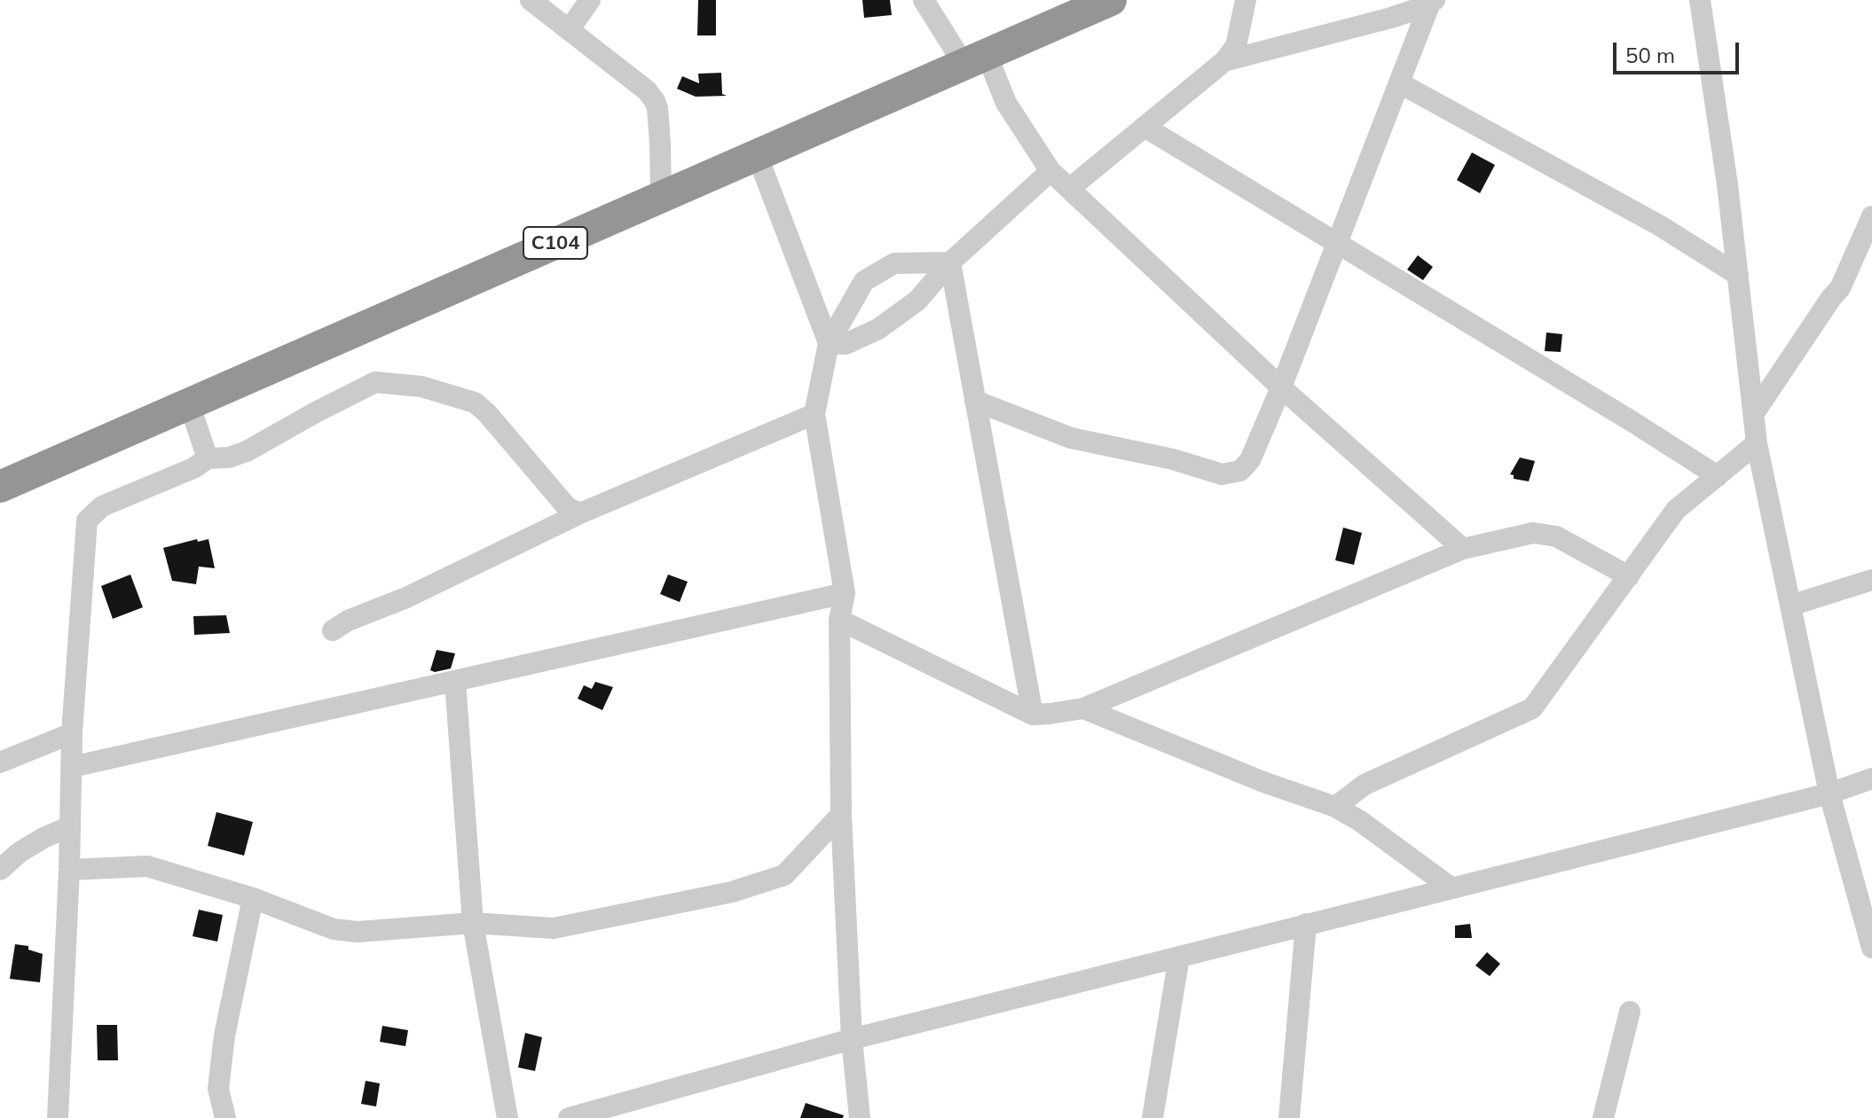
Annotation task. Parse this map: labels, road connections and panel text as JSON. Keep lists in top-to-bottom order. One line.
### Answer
{"streets":{"highway":["C104"]},"scale_bar":"50 m"}
